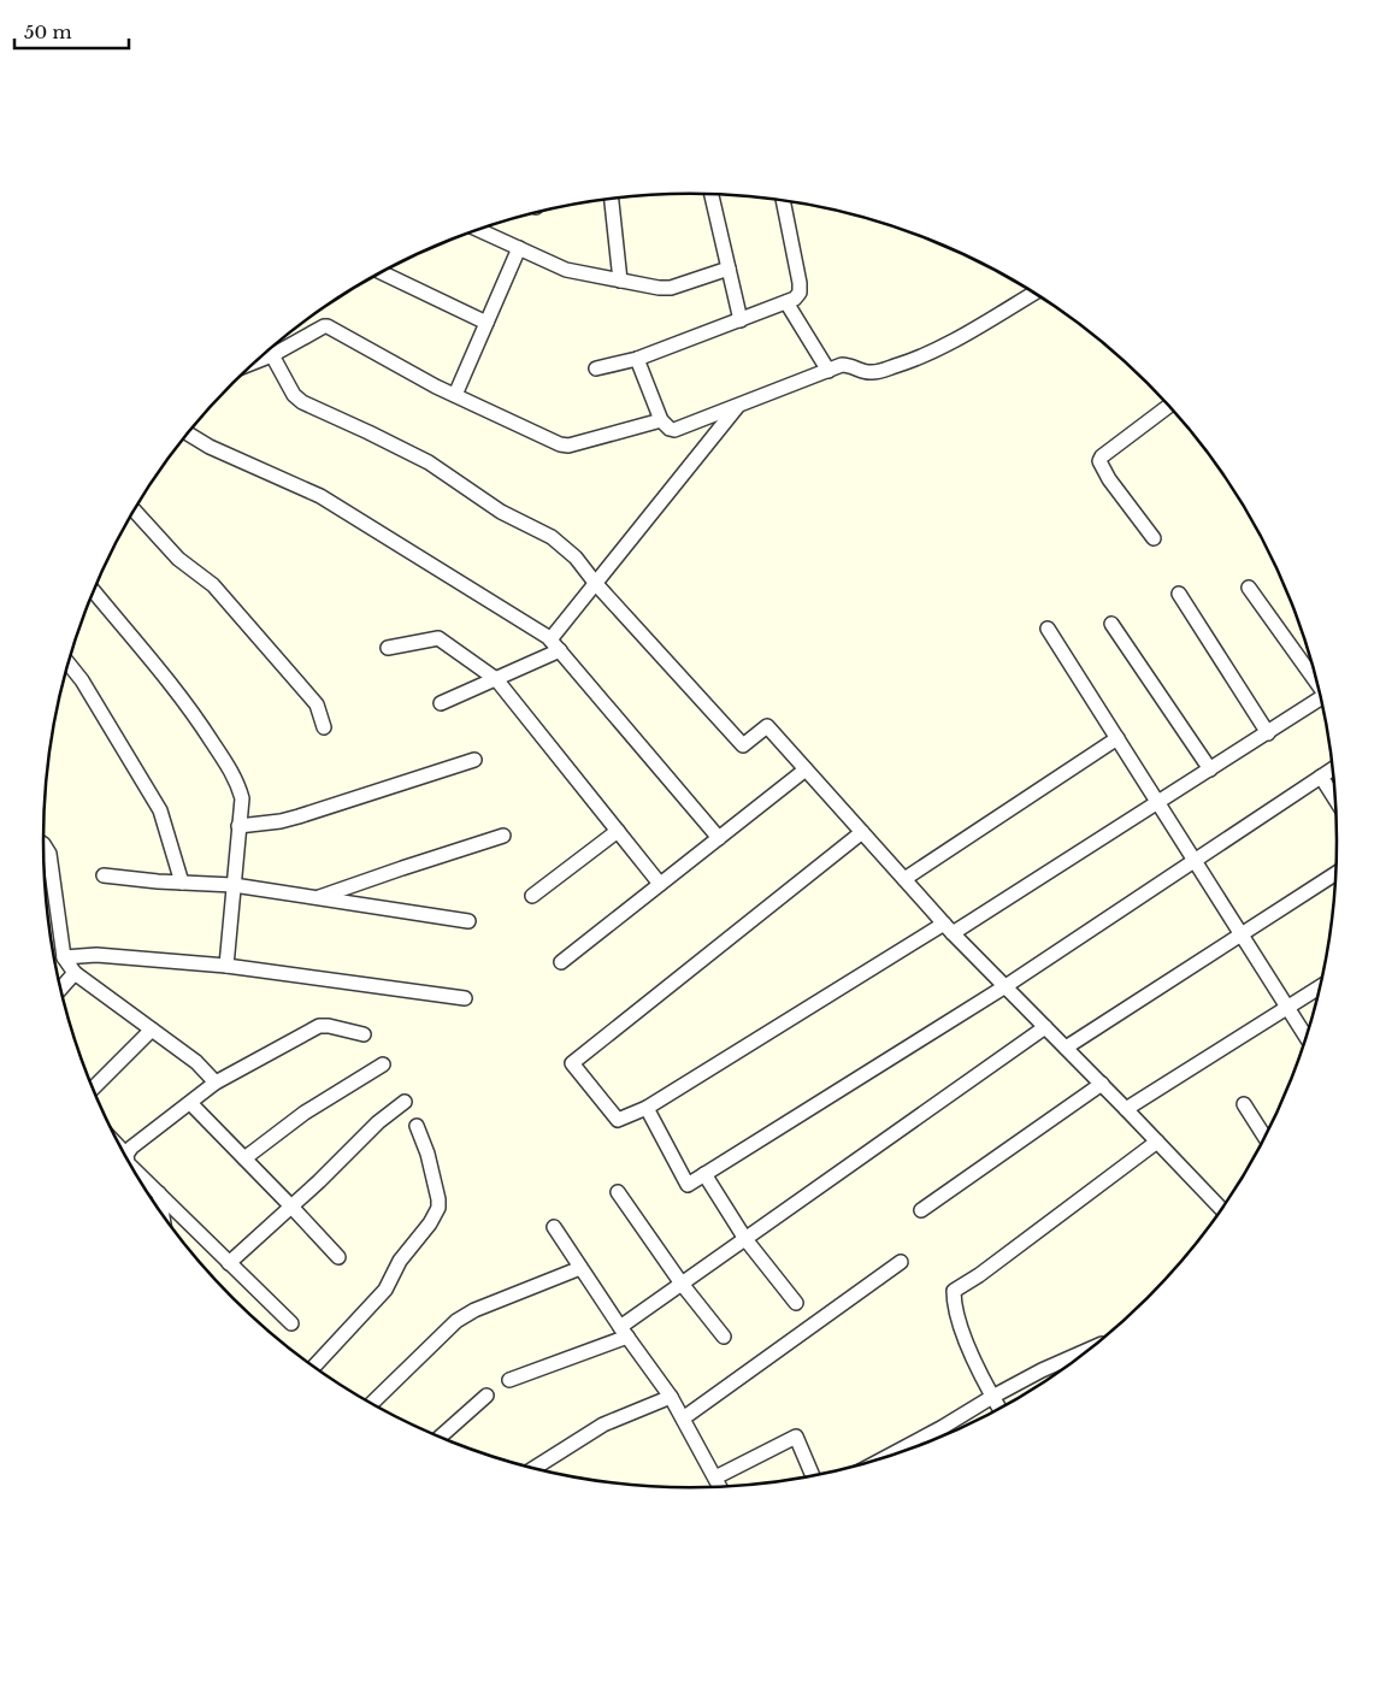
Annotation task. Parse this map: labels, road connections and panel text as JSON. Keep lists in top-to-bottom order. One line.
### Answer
{"scale_bar":"50 m"}
